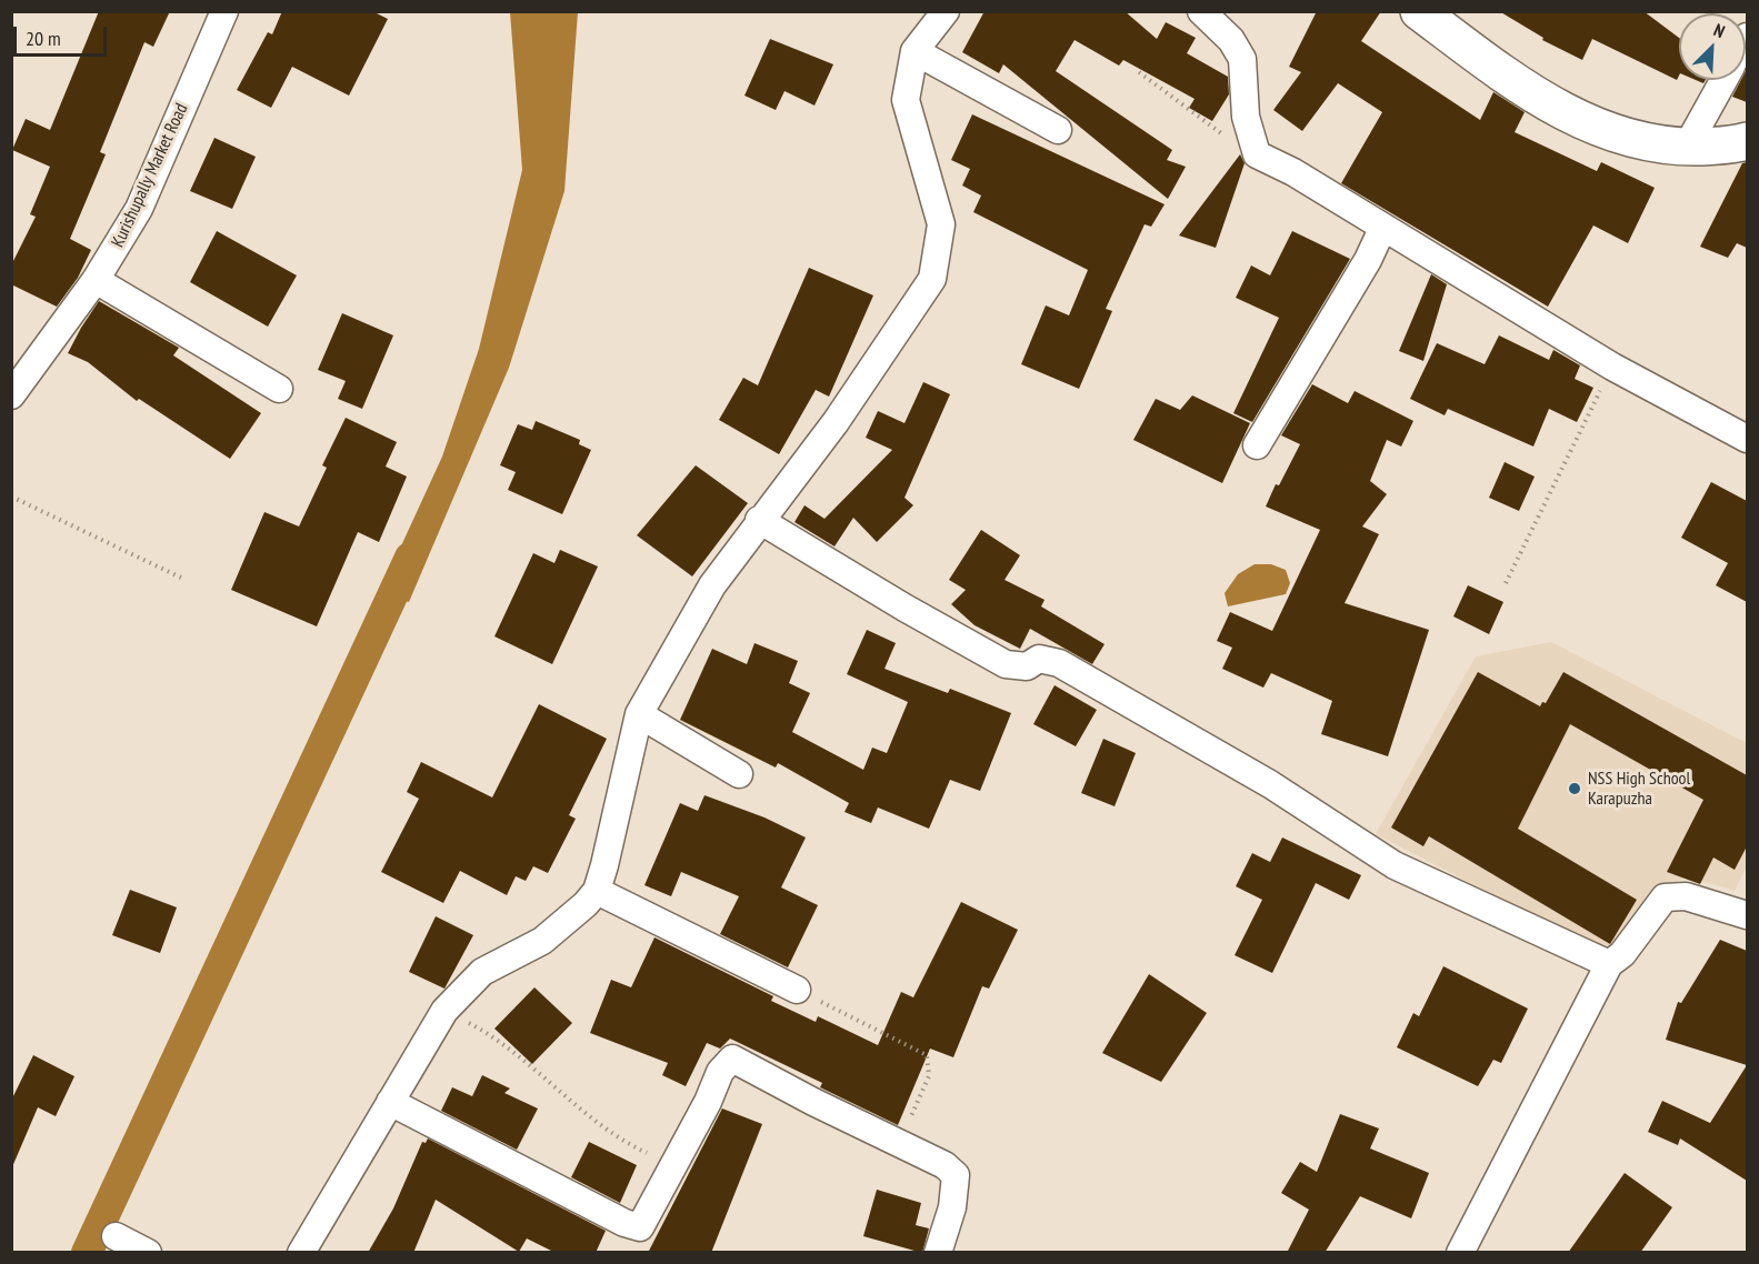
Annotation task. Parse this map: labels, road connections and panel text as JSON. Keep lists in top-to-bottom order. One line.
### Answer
{"streets":{"street":["Kurishupally Market Road"]},"places":["NSS High School Karapuzha"],"scale_bar":"20 m","north":"top right"}
